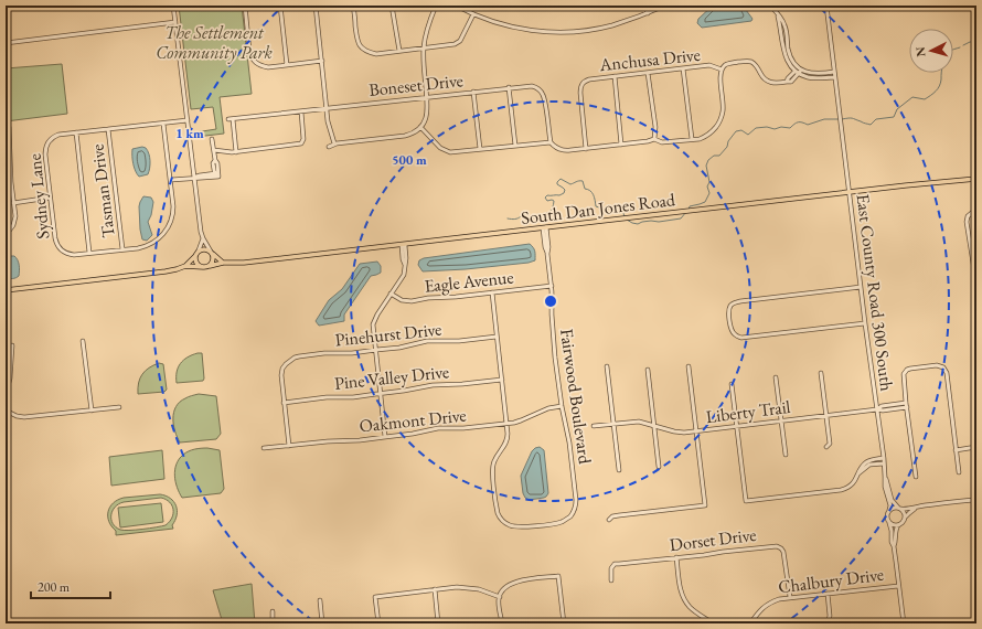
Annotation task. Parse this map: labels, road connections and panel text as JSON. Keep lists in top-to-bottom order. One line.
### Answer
{"streets":{"main road":["South Dan Jones Road"],"street":["Anchusa Drive","Boneset Drive","Tasman Drive","Sydney Lane","Eagle Avenue","East County Road 300 South","Pinehurst Drive","Pine Valley Drive","Fairwood Boulevard","Liberty Trail","Oakmont Drive","Dorset Drive","Chalbury Drive"]},"crossings":[["South Dan Jones Road","East County Road 300 South"],["South Dan Jones Road","Fairwood Boulevard"],["Eagle Avenue","Fairwood Boulevard"],["East County Road 300 South","Liberty Trail"],["Pinehurst Drive","Pine Valley Drive"],["Fairwood Boulevard","Oakmont Drive"],["Dorset Drive","Chalbury Drive"]],"parks":["The Settlement Community Park"],"scale_bar":"200 m","north":"left","rings":["1 km","500 m"]}
